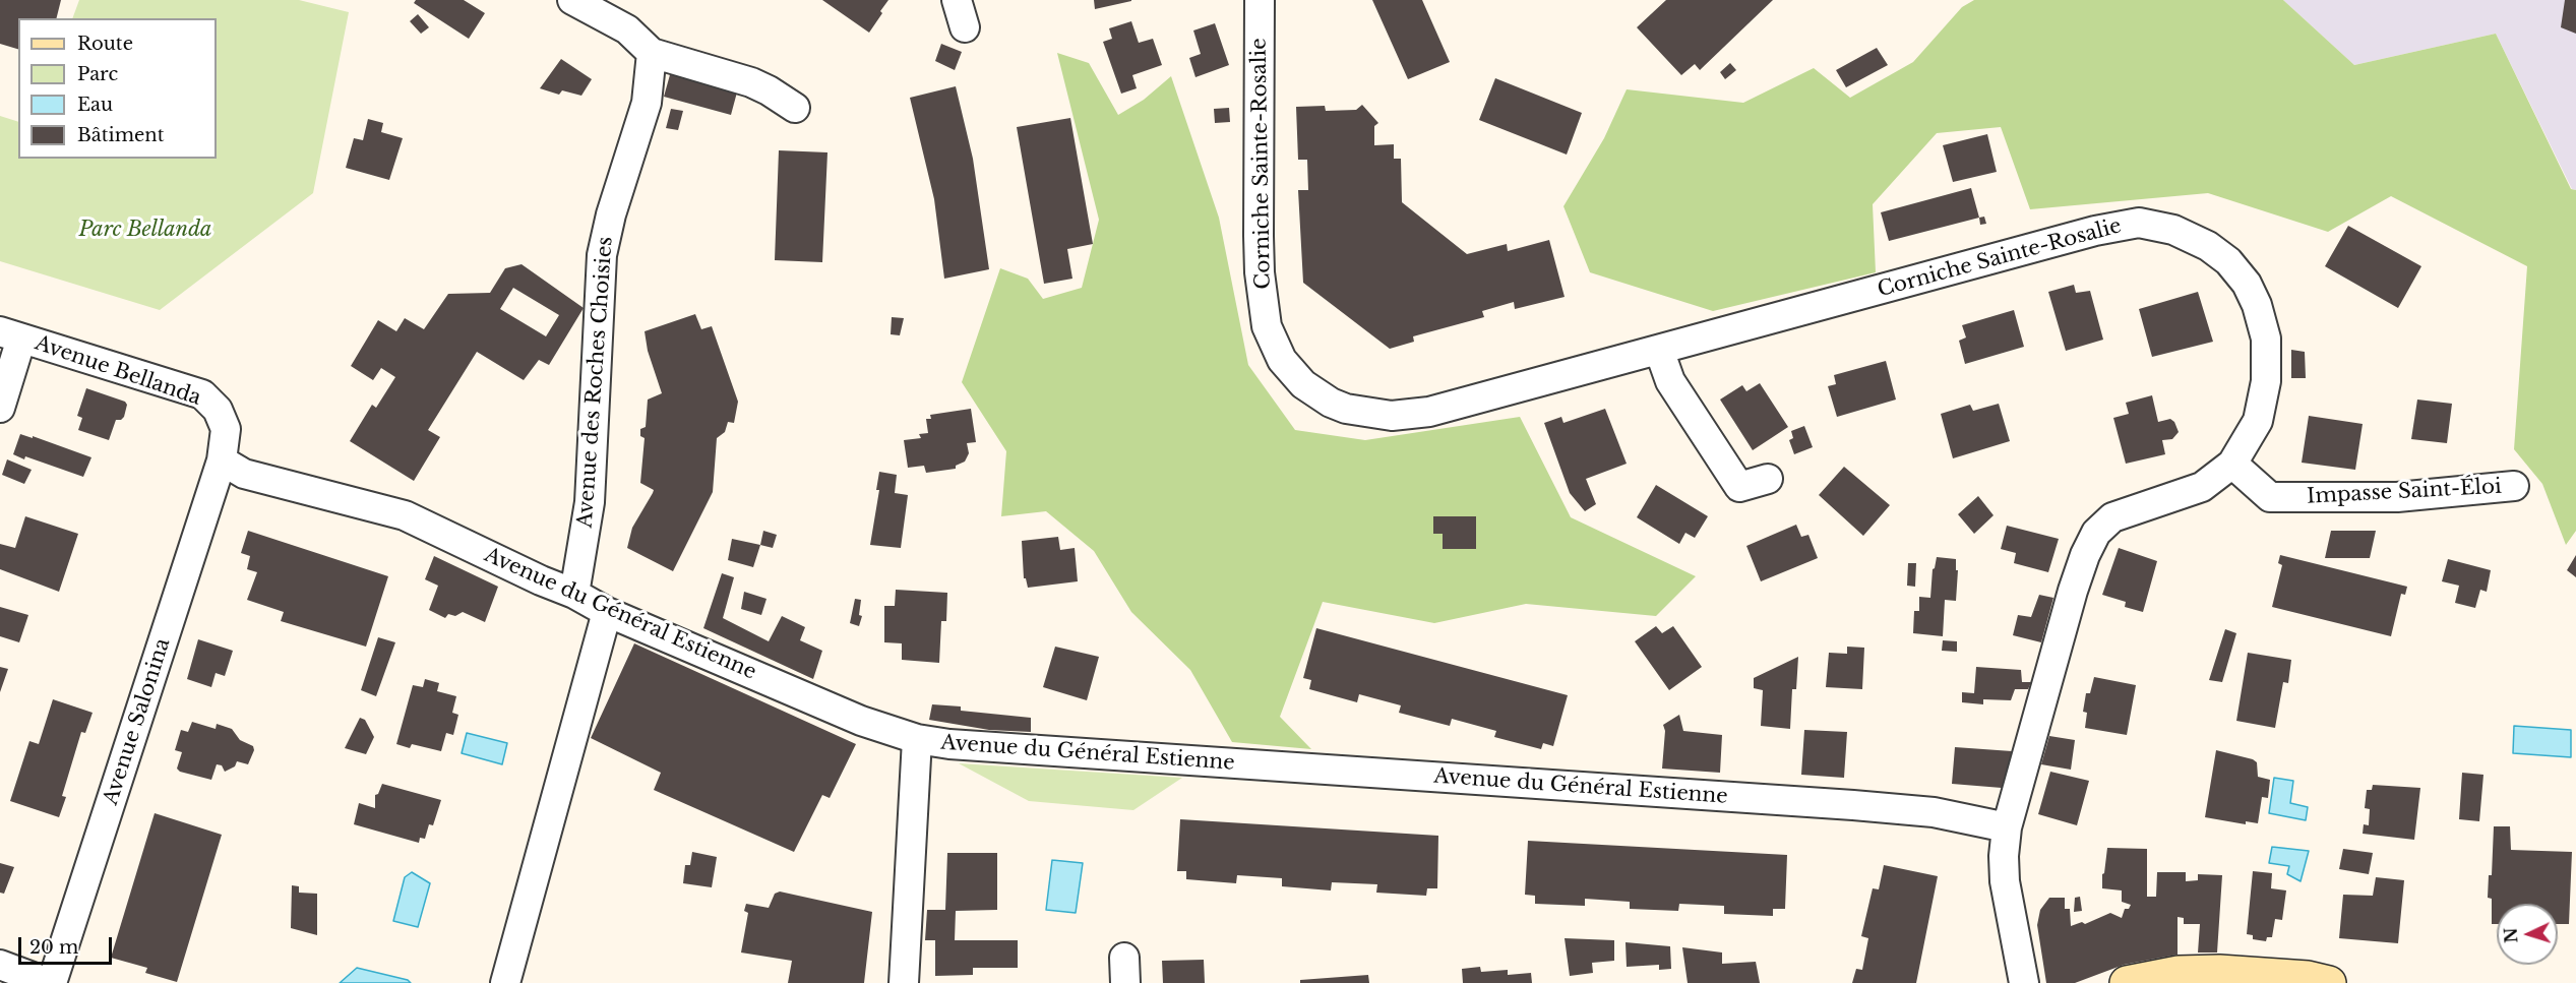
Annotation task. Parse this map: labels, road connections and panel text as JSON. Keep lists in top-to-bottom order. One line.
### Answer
{"streets":{"street":["Corniche Sainte-Rosalie","Avenue Bellanda","Avenue des Roches Choisies","Impasse Saint-Éloi","Avenue du Général Estienne","Avenue Salonina"]},"crossings":[["Corniche Sainte-Rosalie","Impasse Saint-Éloi"],["Corniche Sainte-Rosalie","Avenue du Général Estienne"],["Avenue Bellanda","Avenue du Général Estienne"],["Avenue Bellanda","Avenue Salonina"],["Avenue des Roches Choisies","Avenue du Général Estienne"],["Avenue du Général Estienne","Avenue Salonina"]],"parks":["Parc Bellanda"],"legend":["Route","Parc","Eau","Bâtiment"],"scale_bar":"20 m","north":"left"}
